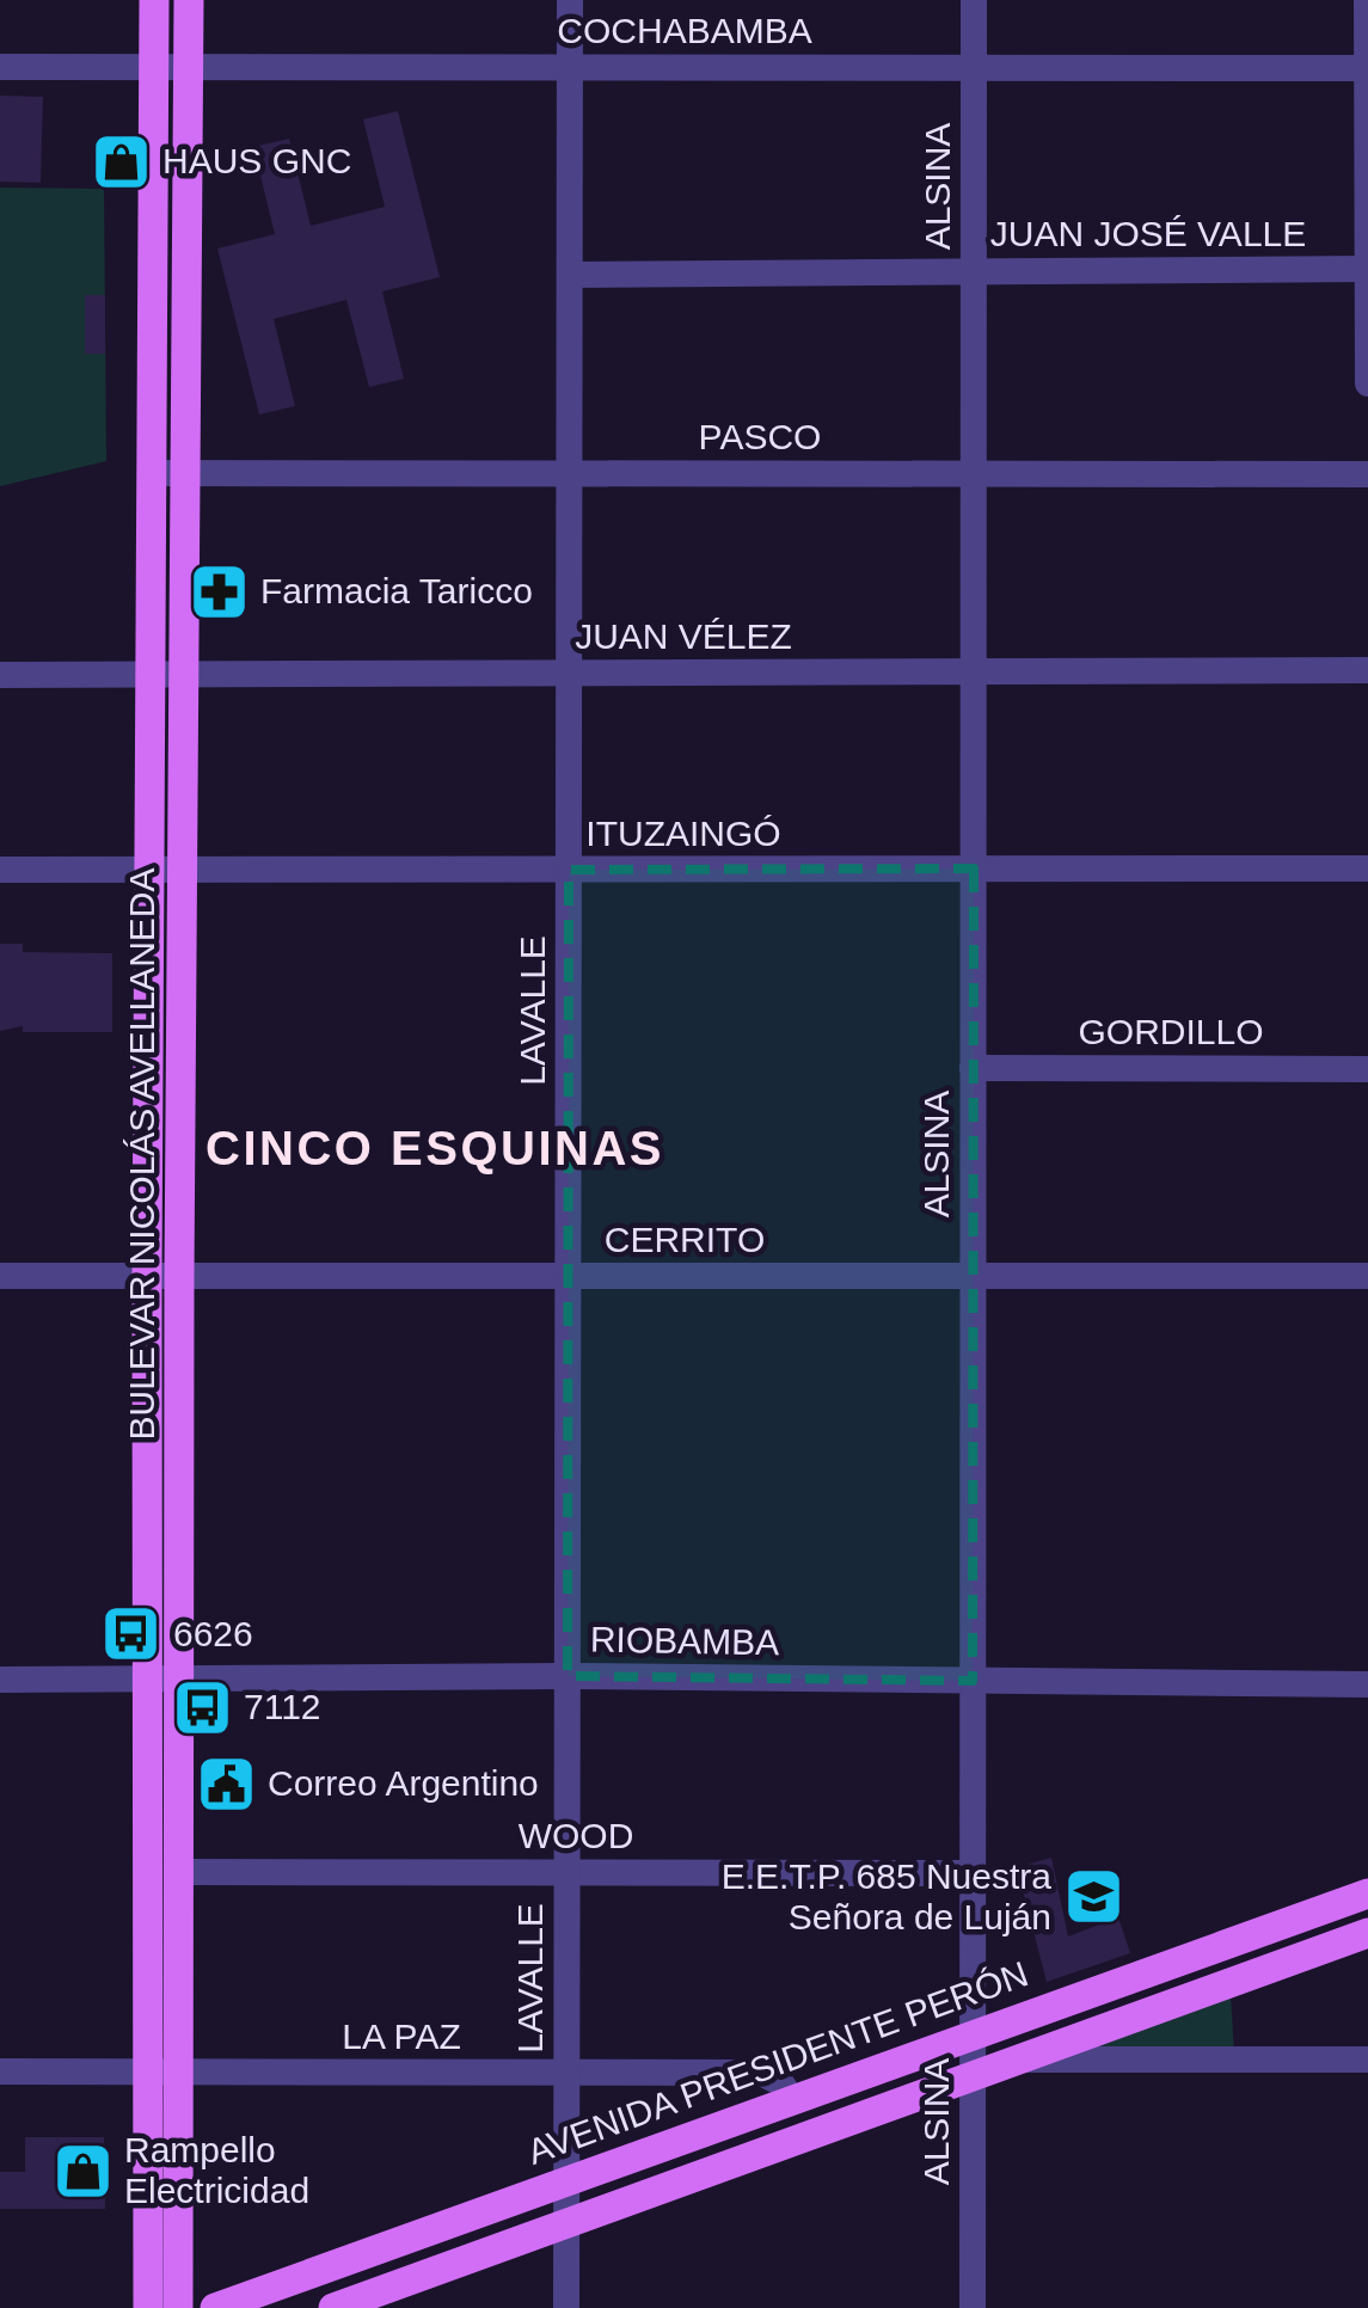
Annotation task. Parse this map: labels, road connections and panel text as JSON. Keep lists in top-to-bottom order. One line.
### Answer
{"streets":{"main road":["BULEVAR NICOLÁS AVELLANEDA","AVENIDA PRESIDENTE PERÓN"],"street":["COCHABAMBA","ALSINA","JUAN JOSÉ VALLE","PASCO","JUAN VÉLEZ","ITUZAINGÓ","LAVALLE","GORDILLO","CERRITO","RIOBAMBA","WOOD","LA PAZ"]},"crossings":[["COCHABAMBA","ALSINA"],["COCHABAMBA","LAVALLE"],["COCHABAMBA","BULEVAR NICOLÁS AVELLANEDA"],["ALSINA","JUAN JOSÉ VALLE"],["ALSINA","PASCO"],["ALSINA","JUAN VÉLEZ"],["ALSINA","ITUZAINGÓ"],["ALSINA","GORDILLO"],["ALSINA","CERRITO"],["ALSINA","RIOBAMBA"],["ALSINA","WOOD"],["ALSINA","AVENIDA PRESIDENTE PERÓN"],["JUAN JOSÉ VALLE","LAVALLE"],["PASCO","LAVALLE"],["PASCO","BULEVAR NICOLÁS AVELLANEDA"],["JUAN VÉLEZ","LAVALLE"],["JUAN VÉLEZ","BULEVAR NICOLÁS AVELLANEDA"],["ITUZAINGÓ","LAVALLE"],["ITUZAINGÓ","BULEVAR NICOLÁS AVELLANEDA"],["LAVALLE","CERRITO"],["LAVALLE","RIOBAMBA"],["LAVALLE","WOOD"],["LAVALLE","LA PAZ"],["LAVALLE","AVENIDA PRESIDENTE PERÓN"],["BULEVAR NICOLÁS AVELLANEDA","CERRITO"],["BULEVAR NICOLÁS AVELLANEDA","RIOBAMBA"],["BULEVAR NICOLÁS AVELLANEDA","WOOD"],["BULEVAR NICOLÁS AVELLANEDA","LA PAZ"],["LA PAZ","AVENIDA PRESIDENTE PERÓN"]],"districts":["CINCO ESQUINAS"],"places":{"shop":["HAUS GNC","Rampello Electricidad"],"pharmacy":["Farmacia Taricco"],"bus stop":["6626","7112"],"public building":["Correo Argentino"],"school or university":["E.E.T.P. 685 Nuestra Señora de Luján"]}}
